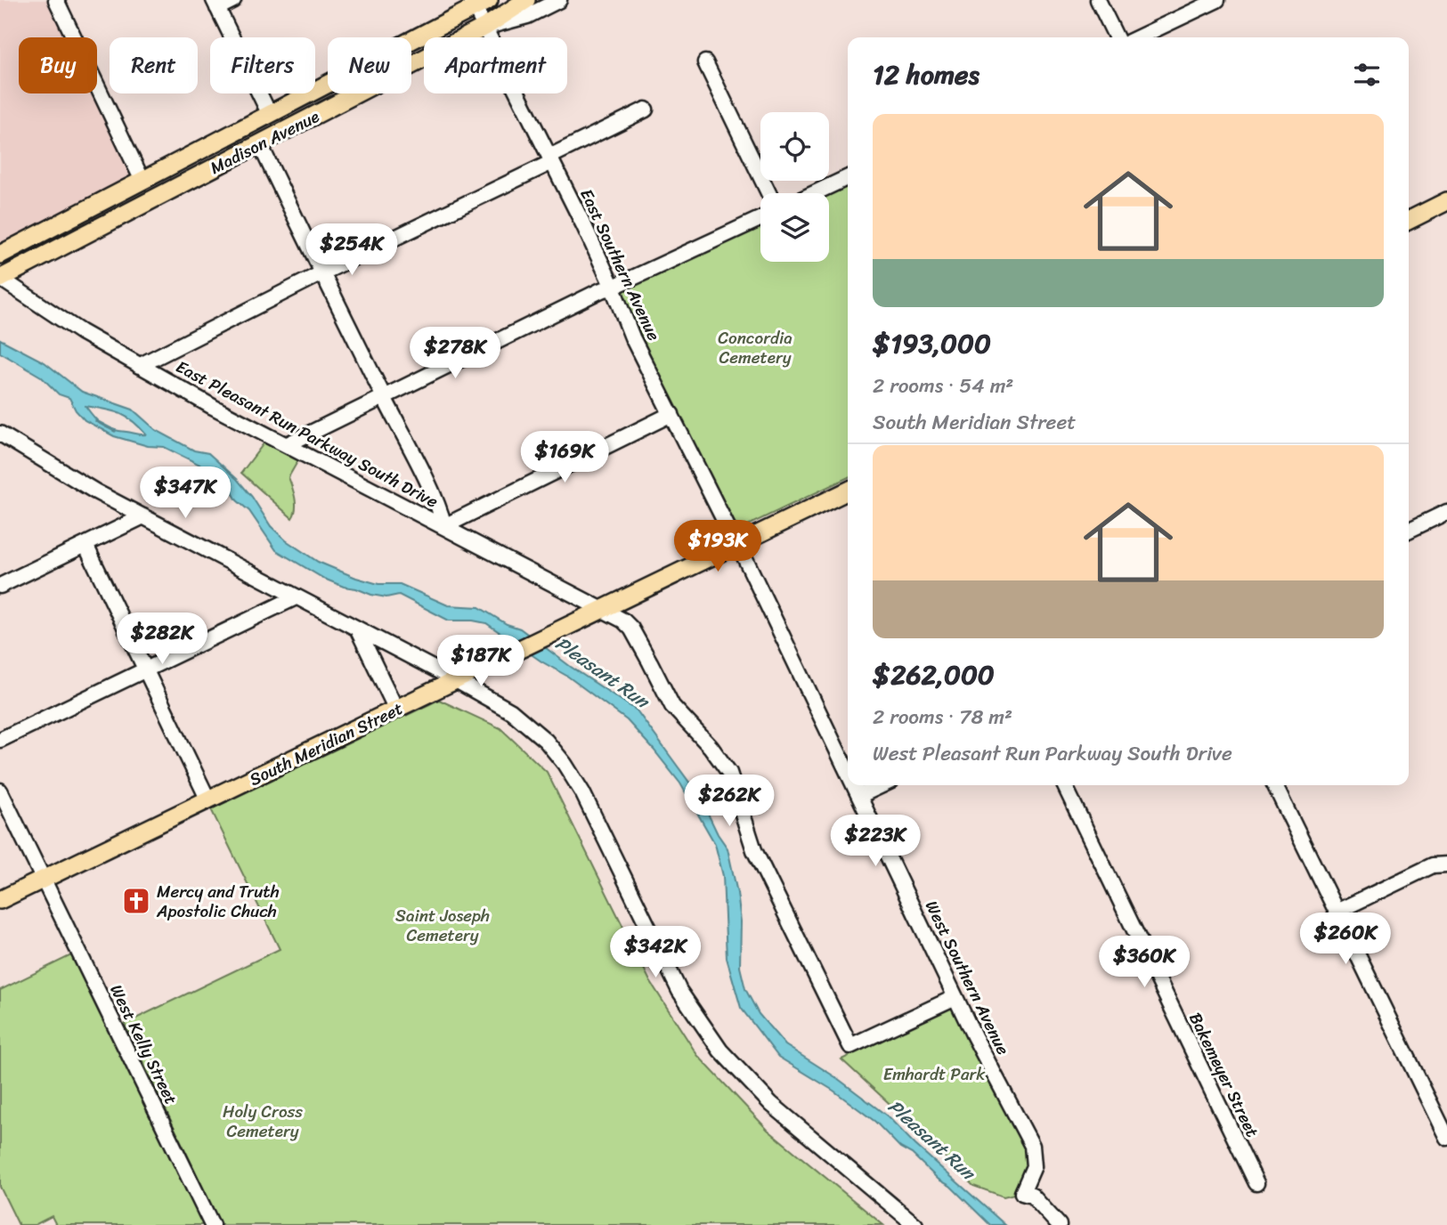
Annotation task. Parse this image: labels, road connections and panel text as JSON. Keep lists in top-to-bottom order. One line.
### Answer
{"streets":{"main road":["Madison Avenue","South Meridian Street"],"street":["East Southern Avenue","East Pleasant Run Parkway South Drive","West Southern Avenue","West Kelly Street","Bakemeyer Street"]},"crossings":[["Madison Avenue","East Southern Avenue"],["Madison Avenue","East Pleasant Run Parkway South Drive"],["East Southern Avenue","South Meridian Street"],["East Southern Avenue","West Southern Avenue"],["East Pleasant Run Parkway South Drive","South Meridian Street"],["East Pleasant Run Parkway South Drive","West Southern Avenue"],["South Meridian Street","West Southern Avenue"],["South Meridian Street","West Kelly Street"]],"water":["Pleasant Run"],"parks":["Concordia Cemetery","Saint Joseph Cemetery","Emhardt Park","Holy Cross Cemetery"],"places":{"church":["Mercy and Truth Apostolic Chuch"]},"page":{"chip":["Buy","Rent","Filters","New","Apartment"],"heading":"12 homes","list":[{"name":"$193,000","note":"2 rooms · 54 m² · South Meridian Street"},{"name":"$262,000","note":"2 rooms · 78 m² · West Pleasant Run Parkway South Drive"}],"price":["$254K","$278K","$169K","$347K","$193K","$282K","$187K","$262K","$223K","$260K","$342K","$360K"]}}
